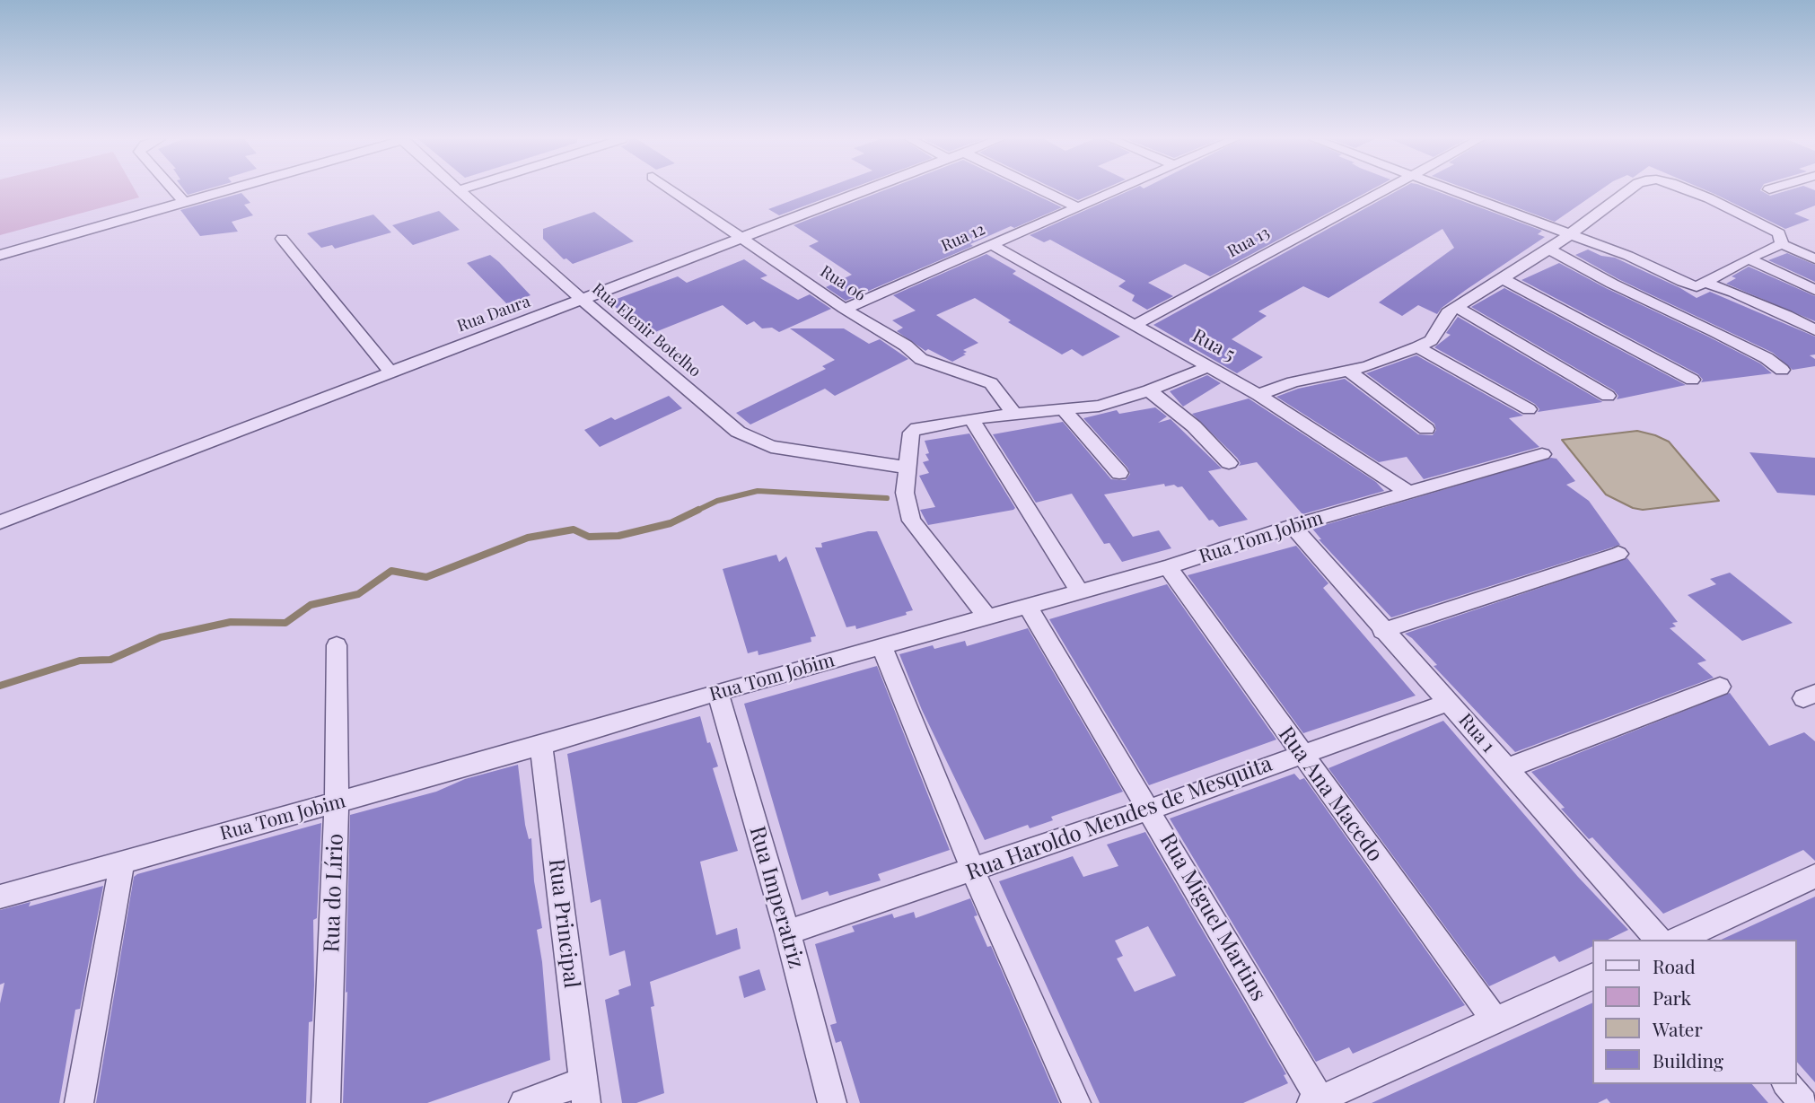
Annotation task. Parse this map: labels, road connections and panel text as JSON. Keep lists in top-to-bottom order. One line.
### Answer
{"streets":{"street":["Rua 12","Rua 13","Rua 06","Rua Daura","Rua Elenir Botelho","Rua 5","Rua Tom Jobim","Rua 1","Rua Ana Macedo","Rua Haroldo Mendes de Mesquita","Rua do Lírio","Rua Imperatriz","Rua Miguel Martins","Rua Principal"]},"crossings":[["Rua 12","Rua 06"],["Rua 12","Rua 5"],["Rua 13","Rua 5"],["Rua 06","Rua Daura"],["Rua Daura","Rua Elenir Botelho"],["Rua 5","Rua Tom Jobim"],["Rua Tom Jobim","Rua 1"],["Rua Tom Jobim","Rua Ana Macedo"],["Rua Tom Jobim","Rua do Lírio"],["Rua Tom Jobim","Rua Imperatriz"],["Rua Tom Jobim","Rua Miguel Martins"],["Rua Tom Jobim","Rua Principal"],["Rua 1","Rua Haroldo Mendes de Mesquita"],["Rua Ana Macedo","Rua Haroldo Mendes de Mesquita"],["Rua Haroldo Mendes de Mesquita","Rua Imperatriz"],["Rua Haroldo Mendes de Mesquita","Rua Miguel Martins"]],"legend":["Road","Park","Water","Building"]}
